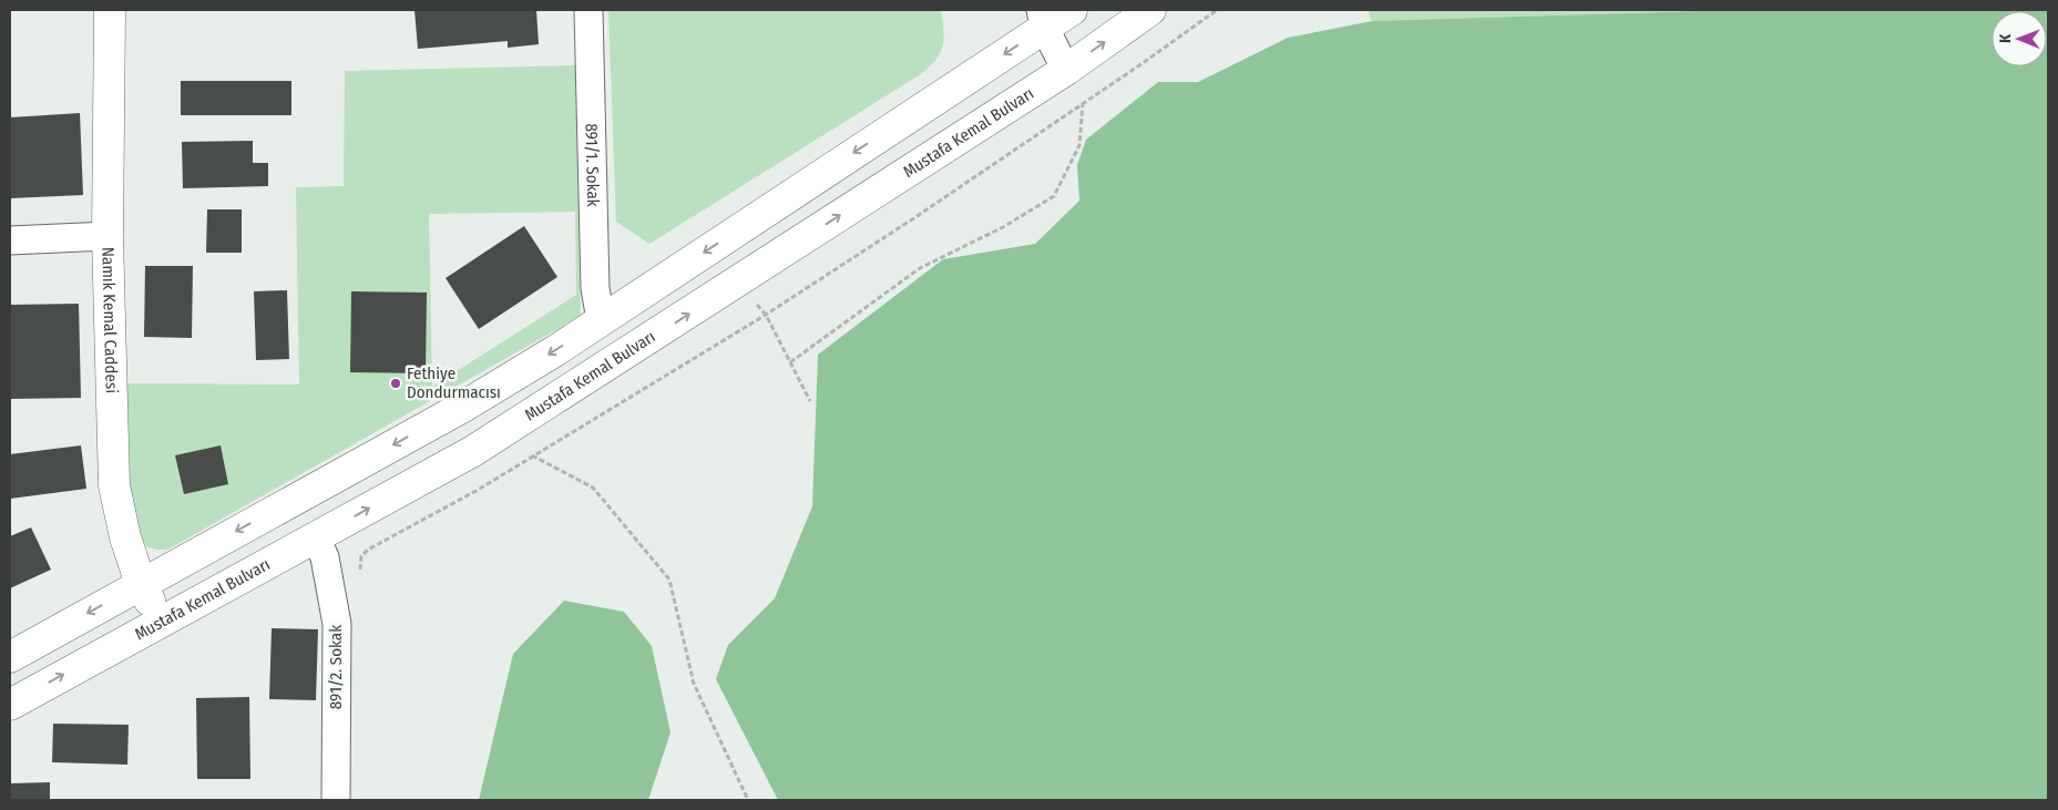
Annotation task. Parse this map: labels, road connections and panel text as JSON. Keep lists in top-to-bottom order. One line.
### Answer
{"streets":{"main road":["Mustafa Kemal Bulvarı","Namık Kemal Caddesi"],"street":["891/1. Sokak","891/2. Sokak"]},"crossings":[["Mustafa Kemal Bulvarı","Namık Kemal Caddesi"],["Mustafa Kemal Bulvarı","891/2. Sokak"]],"places":["Fethiye Dondurmacısı"],"north":"left"}
